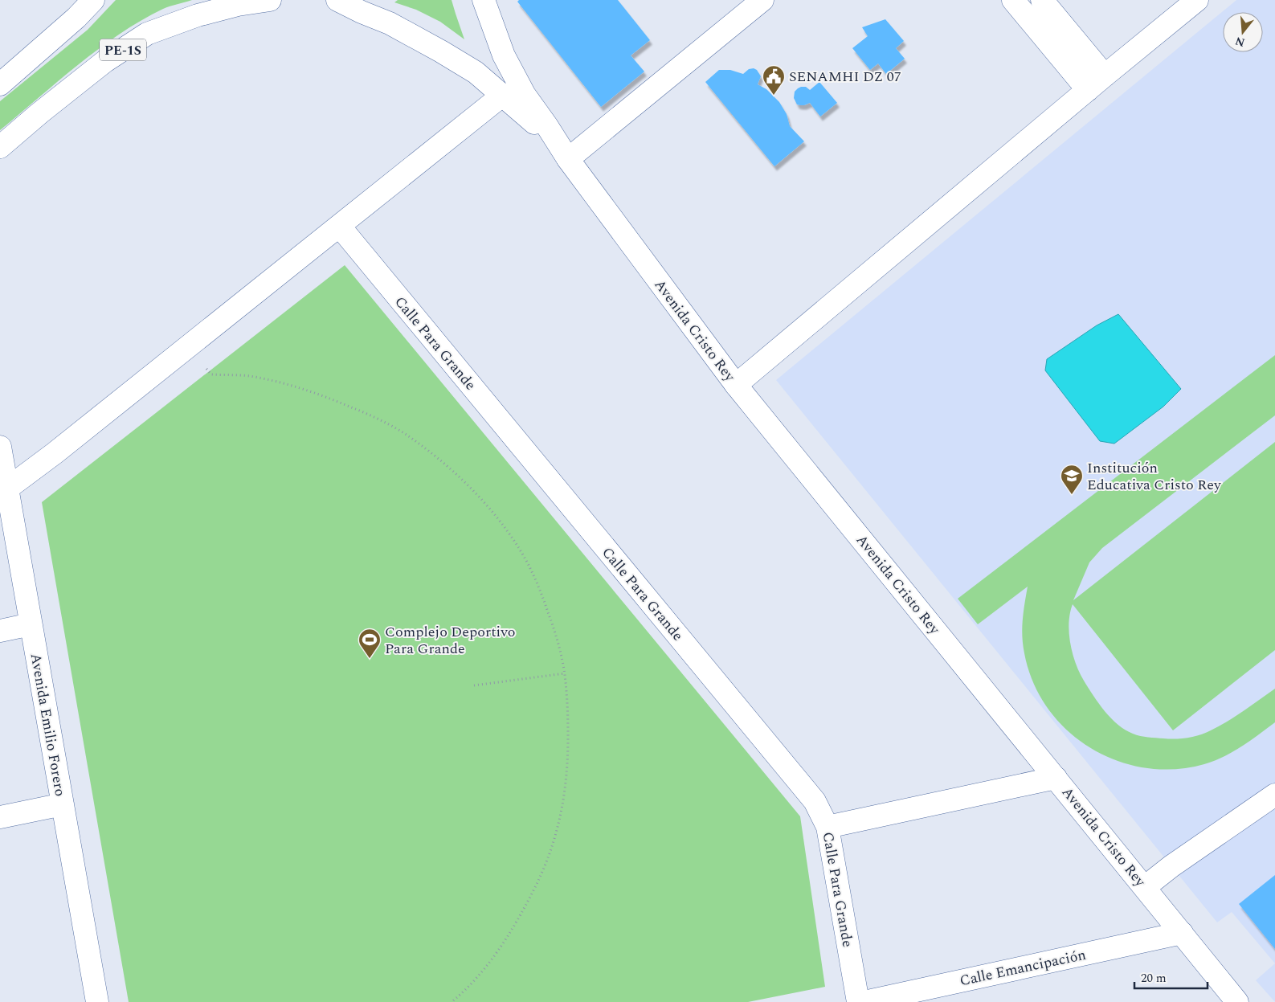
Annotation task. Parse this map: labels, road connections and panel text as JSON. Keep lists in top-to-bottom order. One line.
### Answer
{"streets":{"main road":["PE-1S","Avenida Cristo Rey","Calle Para Grande","Avenida Emilio Forero","Calle Emancipación"]},"crossings":[["Avenida Cristo Rey","Calle Emancipación"]],"places":{"public building":["SENAMHI DZ 07"],"school or university":["Institución Educativa Cristo Rey"],"sports":["Complejo Deportivo Para Grande"]},"scale_bar":"20 m","north":"bottom"}
